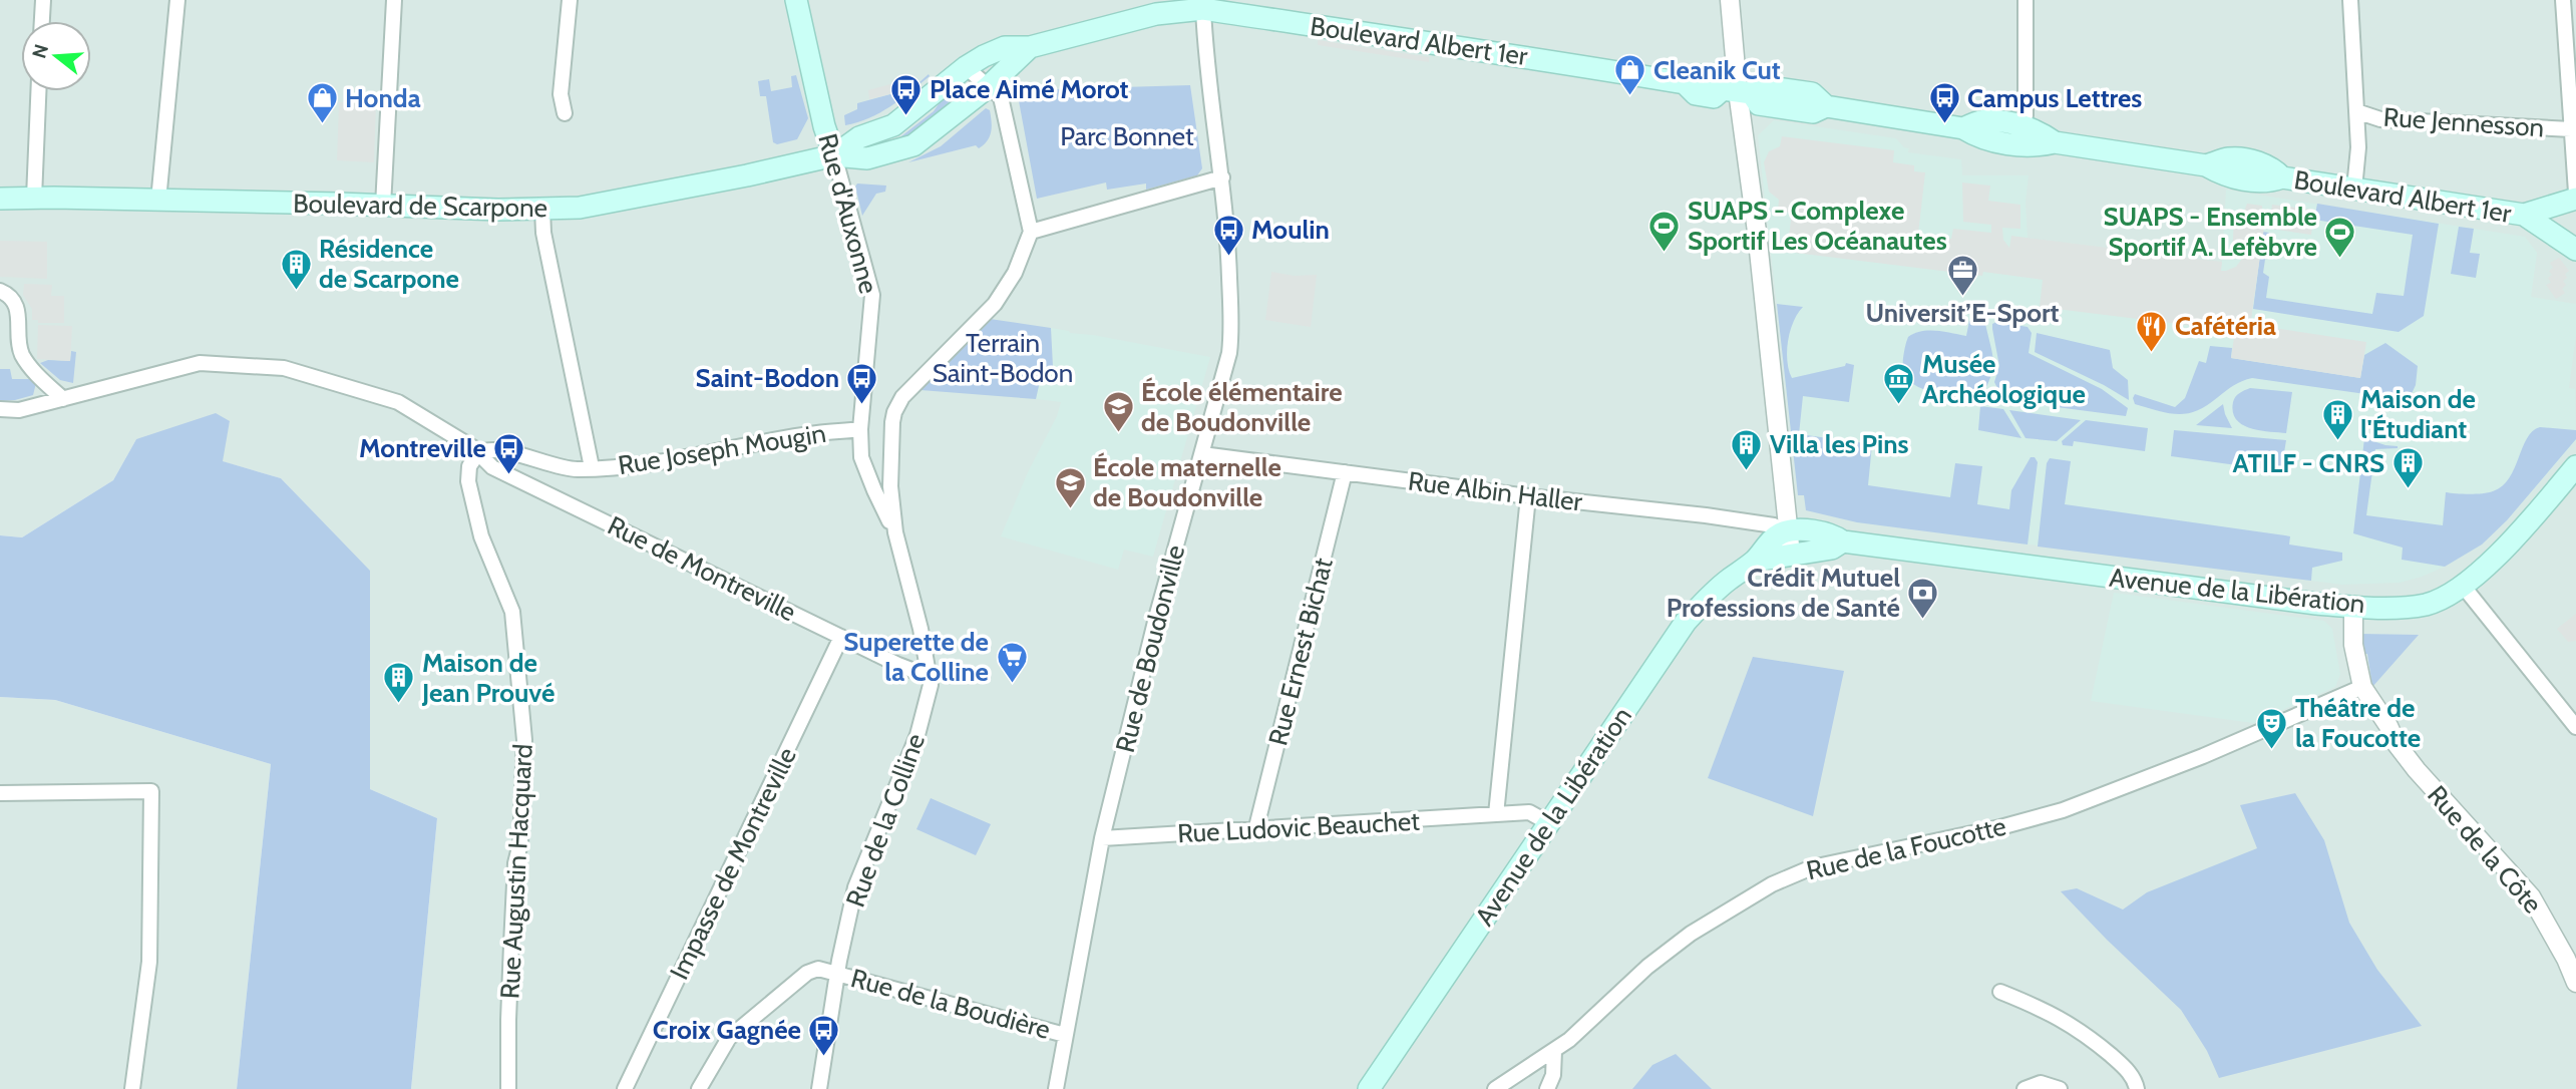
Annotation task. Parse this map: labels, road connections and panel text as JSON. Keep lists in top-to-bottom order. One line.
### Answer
{"streets":{"main road":["Boulevard Albert 1er","Boulevard de Scarpone","Rue d'Auxonne","Avenue de la Libération"],"street":["Rue Jennesson","Rue Joseph Mougin","Rue Albin Haller","Rue de Montreville","Rue de Boudonville","Rue Ernest Bichat","Rue de la Colline","Rue Ludovic Beauchet","Rue de la Foucotte","Rue de la Côte","Impasse de Montreville","Rue Augustin Hacquard","Rue de la Boudière"]},"crossings":[["Boulevard Albert 1er","Rue de Boudonville"],["Boulevard de Scarpone","Rue d'Auxonne"],["Rue d'Auxonne","Rue Joseph Mougin"],["Rue d'Auxonne","Rue de la Colline"],["Rue Joseph Mougin","Rue de Montreville"],["Rue Joseph Mougin","Rue Augustin Hacquard"],["Rue Albin Haller","Avenue de la Libération"],["Rue Albin Haller","Rue de Boudonville"],["Rue Albin Haller","Rue Ernest Bichat"],["Rue de Montreville","Rue de la Colline"],["Rue de Montreville","Impasse de Montreville"],["Rue de Montreville","Rue Augustin Hacquard"],["Avenue de la Libération","Rue Ludovic Beauchet"],["Rue de Boudonville","Rue Ludovic Beauchet"],["Rue de Boudonville","Rue de la Boudière"],["Rue Ernest Bichat","Rue Ludovic Beauchet"],["Rue de la Colline","Rue de la Boudière"],["Rue de la Foucotte","Rue de la Côte"]],"parks":["Parc Bonnet","Terrain Saint-Bodon"],"places":{"shop":["Cleanik Cut","Honda"],"bus stop":["Place Aimé Morot","Campus Lettres","Moulin","Saint-Bodon","Montreville","Croix Gagnée"],"sports":["SUAPS - Complexe Sportif Les Océanautes","SUAPS - Ensemble Sportif A. Lefèbvre"],"building":["Résidence de Scarpone","Maison de l'Étudiant","Villa les Pins","ATILF - CNRS","Maison de Jean Prouvé"],"office":["Universit’E-Sport"],"restaurant":["Cafétéria"],"museum":["Musée Archéologique"],"school or university":["École élémentaire de Boudonville","École maternelle de Boudonville"],"bank":["Crédit Mutuel Professions de Santé"],"supermarket":["Superette de la Colline"],"theatre":["Théâtre de la Foucotte"]},"north":"left"}
